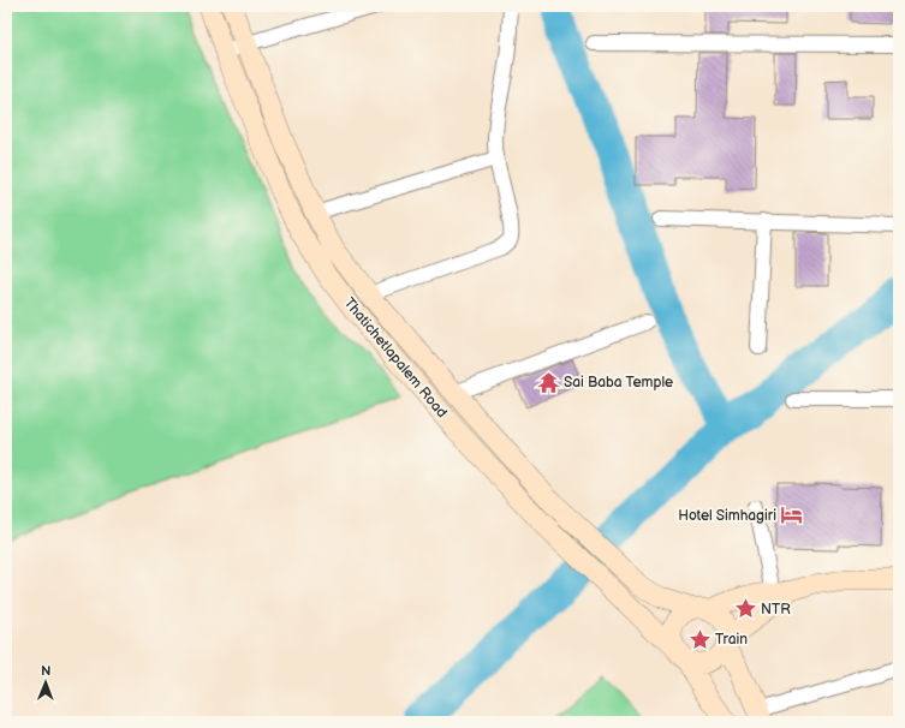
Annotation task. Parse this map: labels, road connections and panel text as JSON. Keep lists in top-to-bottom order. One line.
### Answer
{"streets":{"main road":["Thatichetlapalem Road"]},"places":{"temple":["Sai Baba Temple"],"hotel":["Hotel Simhagiri"],"place":["NTR","Train"]},"north":"top"}
